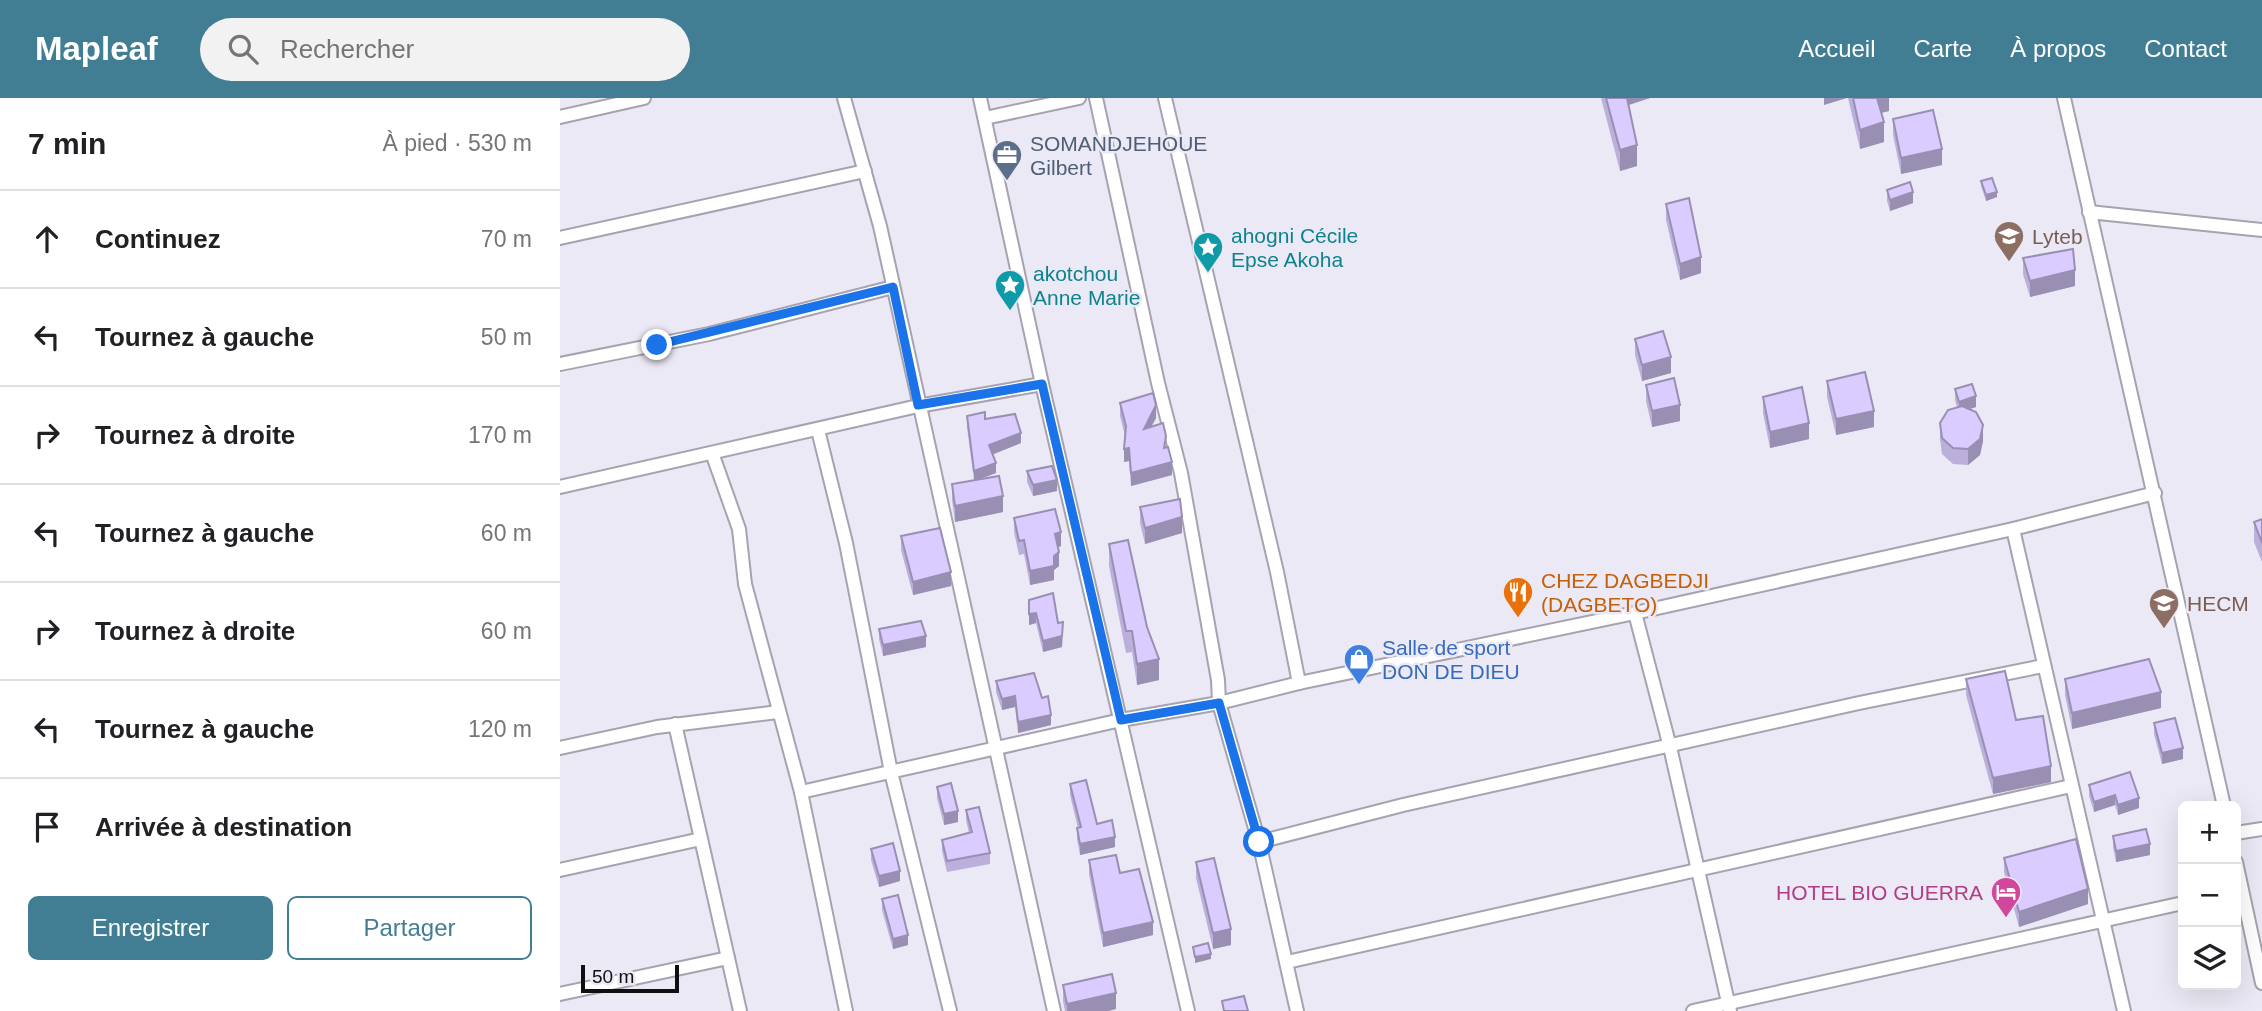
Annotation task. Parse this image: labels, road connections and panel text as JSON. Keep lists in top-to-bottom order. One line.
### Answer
{"places":{"office":["SOMANDJEHOUE Gilbert"],"school or university":["Lyteb","HECM"],"place":["ahogni Cécile Epse Akoha","akotchou Anne Marie"],"restaurant":["CHEZ DAGBEDJI (DAGBETO)"],"shop":["Salle de sport DON DE DIEU"],"hotel":["HOTEL BIO GUERRA"]},"scale_bar":"50 m","page":{"header":"Mapleaf","search":"Rechercher","nav":["Accueil","Carte","À propos","Contact"],"heading":["7 min","À pied · 530 m"],"list":[["Continuez","70 m"],["Tournez à gauche","50 m"],["Tournez à droite","170 m"],["Tournez à gauche","60 m"],["Tournez à droite","60 m"],["Tournez à gauche","120 m"],"Arrivée à destination"],"map_buttons":["+","−"],"buttons":["Enregistrer","Partager"],"scale":"50 m"}}
